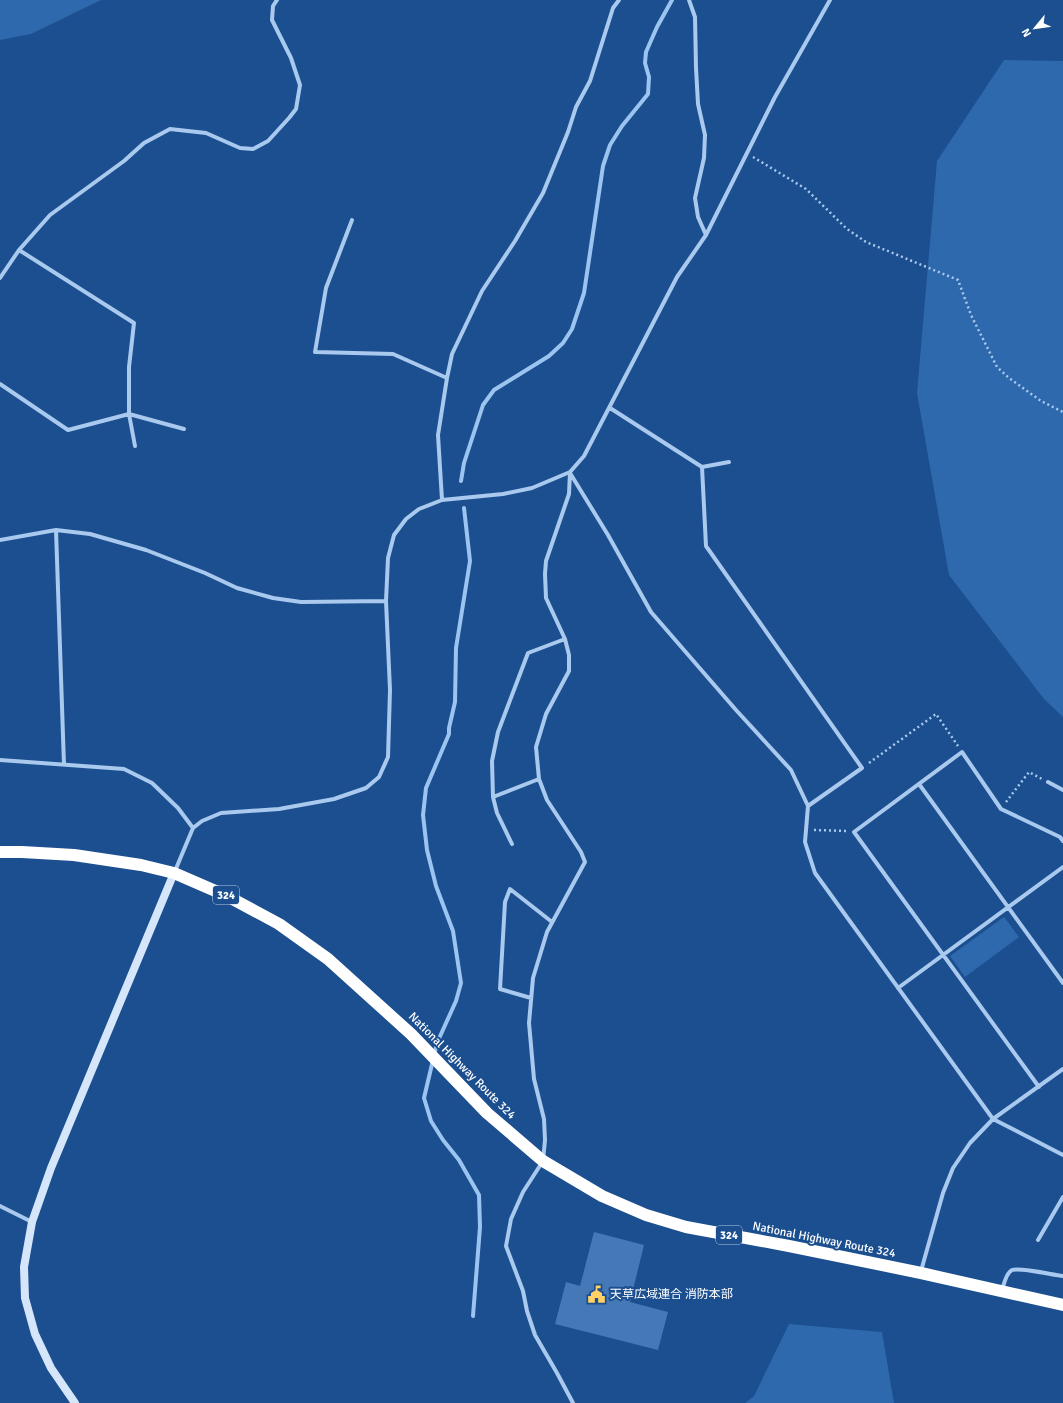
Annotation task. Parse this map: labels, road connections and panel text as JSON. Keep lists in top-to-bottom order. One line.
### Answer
{"streets":{"highway":["324","National Highway Route 324"]},"places":{"public building":["天草広域連合 消防本部"]},"north":"bottom left"}
